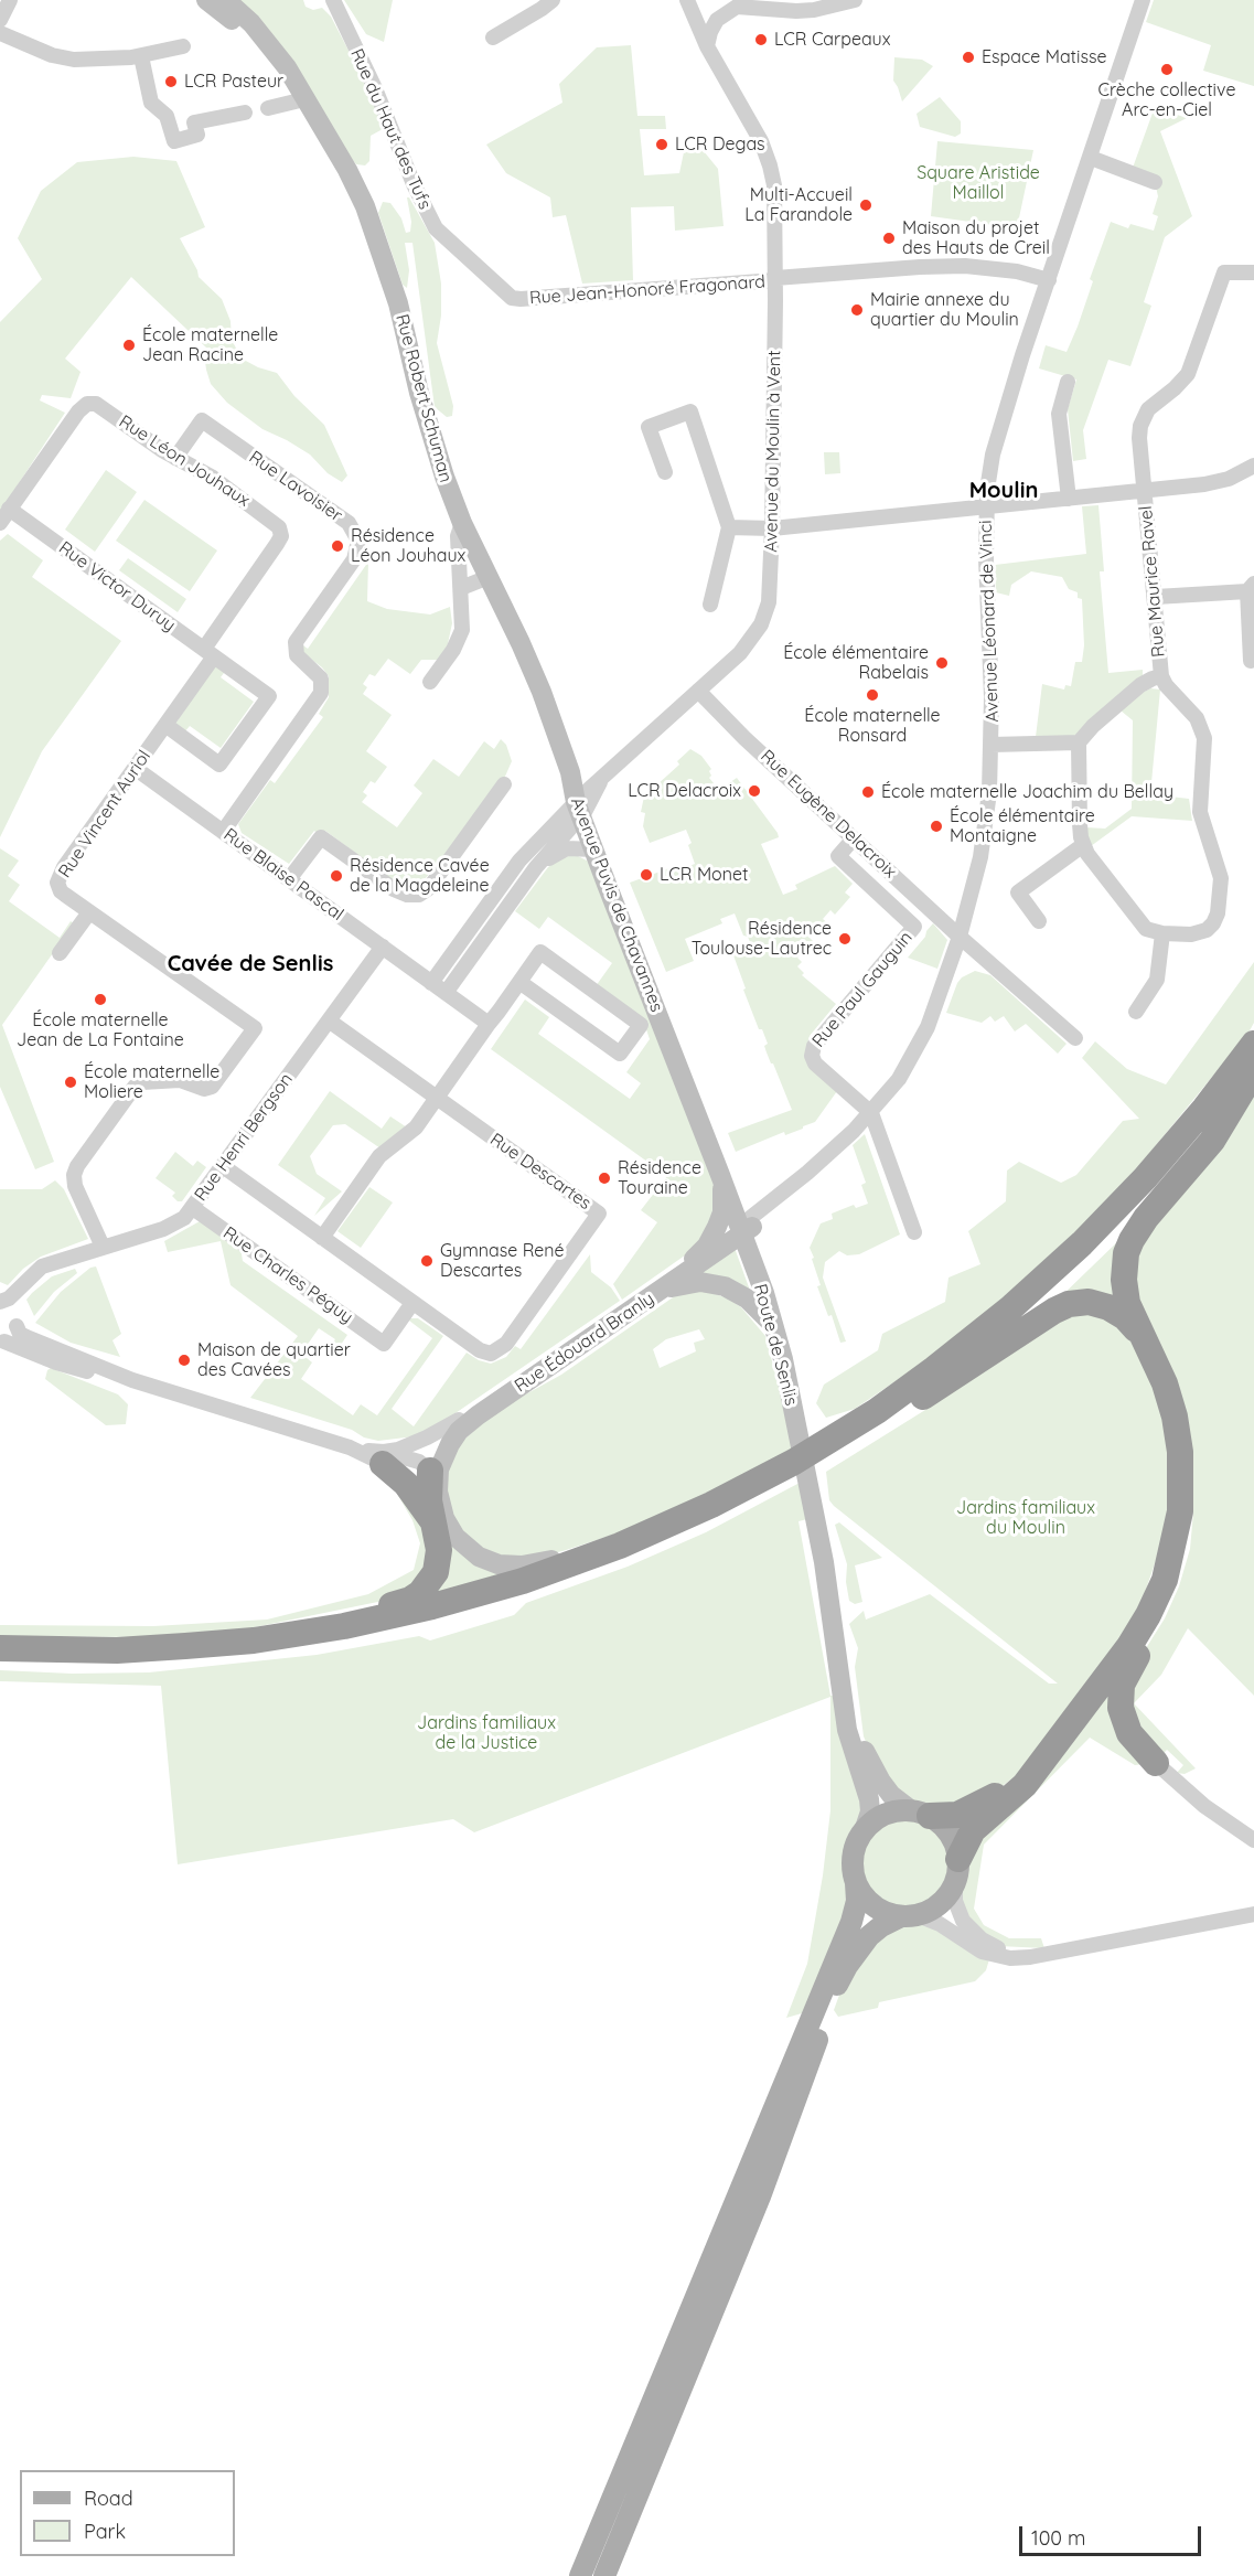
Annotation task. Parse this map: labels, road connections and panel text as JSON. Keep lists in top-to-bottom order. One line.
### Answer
{"streets":{"main road":["Rue Robert Schuman","Avenue Puvis de Chavannes","Rue Édouard Branly","Route de Senlis"],"street":["Rue du Haut des Tufs","Rue Jean-Honoré Fragonard","Avenue du Moulin à Vent","Rue Léon Jouhaux","Rue Lavoisier","Rue Maurice Ravel","Rue Victor Duruy","Avenue Léonard de Vinci","Rue Vincent Auriol","Rue Eugène Delacroix","Rue Blaise Pascal","Rue Paul Gauguin","Rue Henri Bergson","Rue Descartes","Rue Charles Péguy"]},"crossings":[["Rue du Haut des Tufs","Rue Jean-Honoré Fragonard"],["Rue Jean-Honoré Fragonard","Avenue du Moulin à Vent"],["Rue Jean-Honoré Fragonard","Avenue Léonard de Vinci"],["Rue Robert Schuman","Avenue Puvis de Chavannes"],["Avenue du Moulin à Vent","Rue Eugène Delacroix"],["Avenue du Moulin à Vent","Avenue Puvis de Chavannes"],["Rue Léon Jouhaux","Rue Lavoisier"],["Rue Léon Jouhaux","Rue Victor Duruy"],["Rue Léon Jouhaux","Rue Vincent Auriol"],["Rue Lavoisier","Rue Blaise Pascal"],["Rue Victor Duruy","Rue Vincent Auriol"],["Avenue Léonard de Vinci","Rue Eugène Delacroix"],["Avenue Léonard de Vinci","Avenue Puvis de Chavannes"],["Avenue Léonard de Vinci","Rue Paul Gauguin"],["Avenue Léonard de Vinci","Rue Édouard Branly"],["Avenue Léonard de Vinci","Route de Senlis"],["Rue Vincent Auriol","Rue Blaise Pascal"],["Rue Vincent Auriol","Rue Henri Bergson"],["Rue Eugène Delacroix","Rue Paul Gauguin"],["Rue Blaise Pascal","Rue Henri Bergson"],["Avenue Puvis de Chavannes","Rue Édouard Branly"],["Avenue Puvis de Chavannes","Route de Senlis"],["Rue Henri Bergson","Rue Descartes"],["Rue Henri Bergson","Rue Charles Péguy"],["Rue Descartes","Rue Charles Péguy"],["Rue Édouard Branly","Route de Senlis"]],"districts":["Moulin","Cavée de Senlis"],"parks":["Square Aristide Maillol","Jardins familiaux du Moulin","Jardins familiaux de la Justice"],"places":["LCR Carpeaux","Espace Matisse","Crèche collective Arc-en-Ciel","LCR Pasteur","LCR Degas","Multi-Accueil La Farandole","Maison du projet des Hauts de Creil","Mairie annexe du quartier du Moulin","École maternelle Jean Racine","Résidence Léon Jouhaux","École élémentaire Rabelais","École maternelle Ronsard","LCR Delacroix","École maternelle Joachim du Bellay","École élémentaire Montaigne","LCR Monet","Résidence Cavée de la Magdeleine","Résidence Toulouse-Lautrec","École maternelle Jean de La Fontaine","École maternelle Moliere","Résidence Touraine","Gymnase René Descartes","Maison de quartier des Cavées"],"legend":["Road","Park"],"scale_bar":"100 m"}
